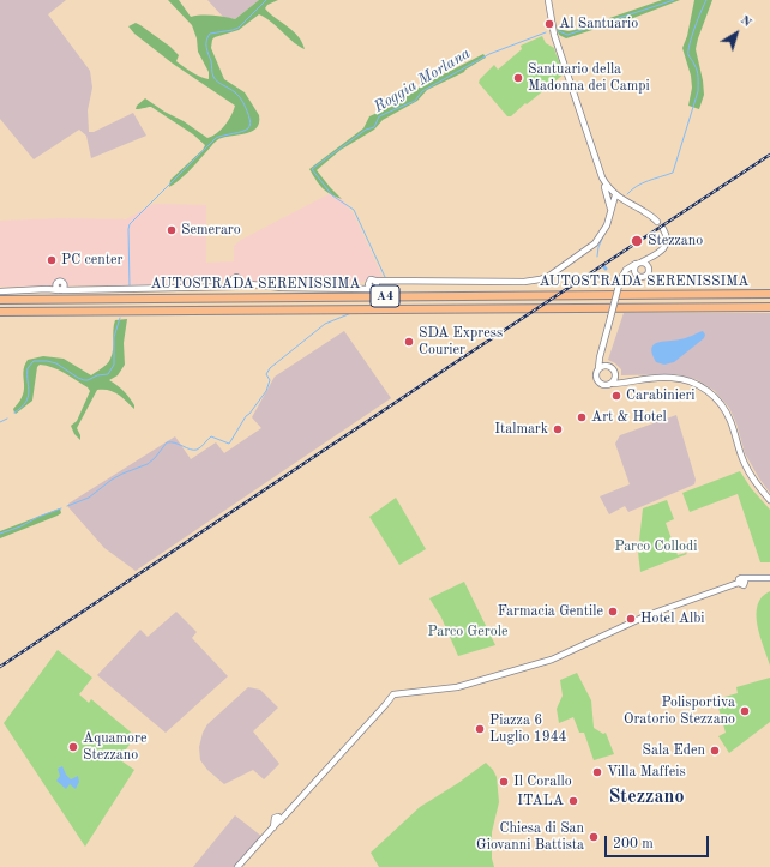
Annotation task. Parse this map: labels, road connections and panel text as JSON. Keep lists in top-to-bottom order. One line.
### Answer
{"streets":{"highway":["AUTOSTRADA SERENISSIMA","A4"]},"districts":["Stezzano"],"water":["Roggia Morlana"],"parks":["Parco Collodi","Parco Gerole"],"places":["Al Santuario","Santuario della Madonna dei Campi","Semeraro","Stezzano","PC center","SDA Express Courier","Carabinieri","Art & Hotel","Italmark","Farmacia Gentile","Hotel Albi","Polisportiva Oratorio Stezzano","Piazza 6 Luglio 1944","Aquamore Stezzano","Sala Eden","Villa Maffeis","Il Corallo","ITALA","Chiesa di San Giovanni Battista"],"scale_bar":"200 m","north":"top right"}
